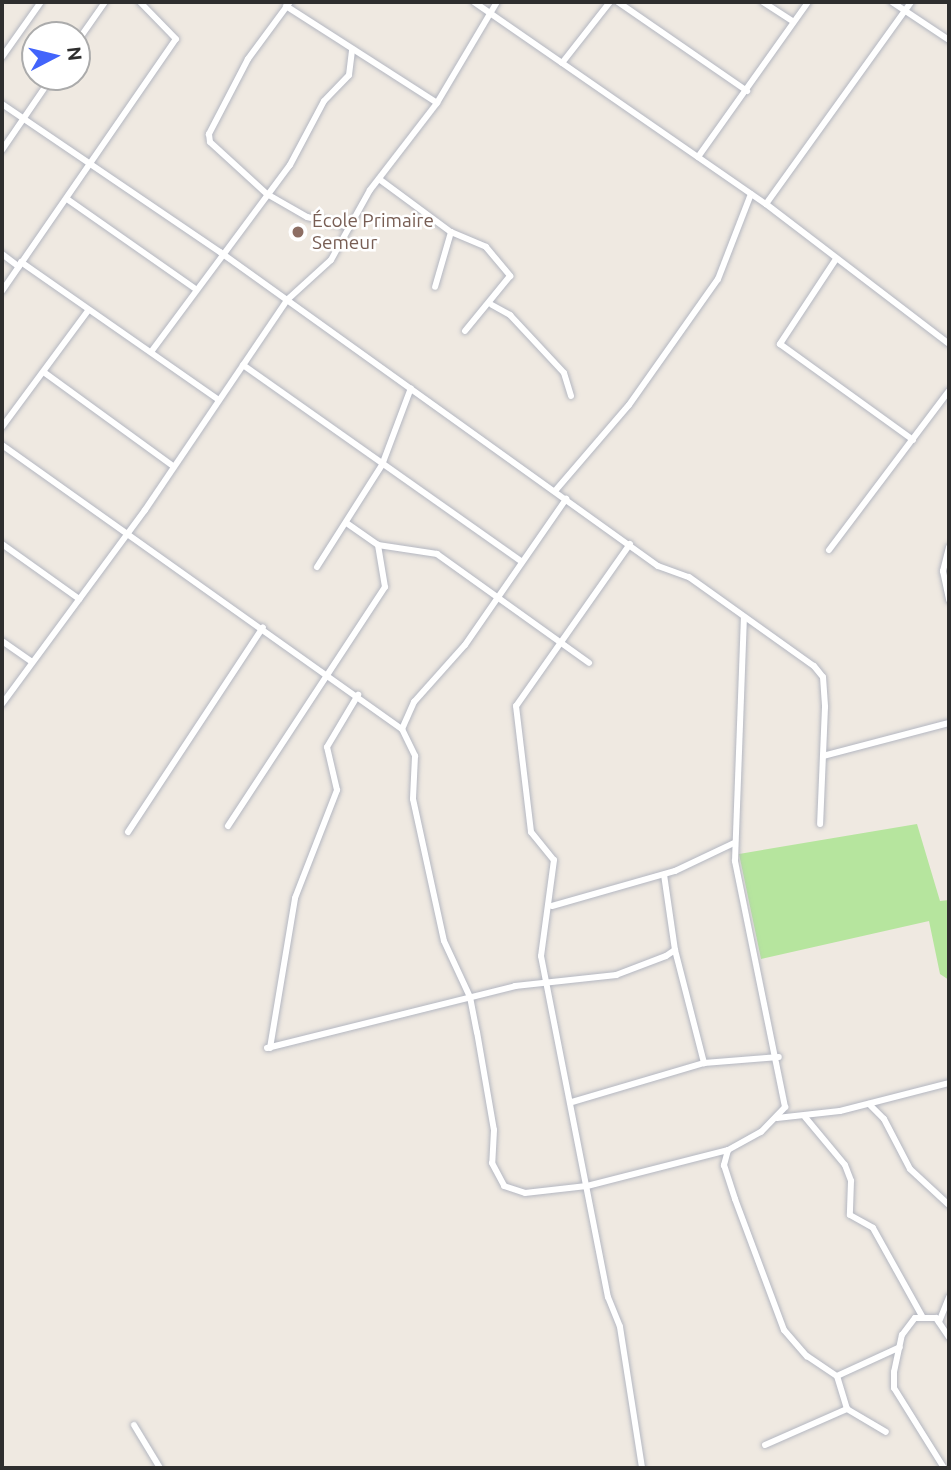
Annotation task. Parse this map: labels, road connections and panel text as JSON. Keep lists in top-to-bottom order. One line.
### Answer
{"places":["École Primaire Semeur"],"north":"right"}
